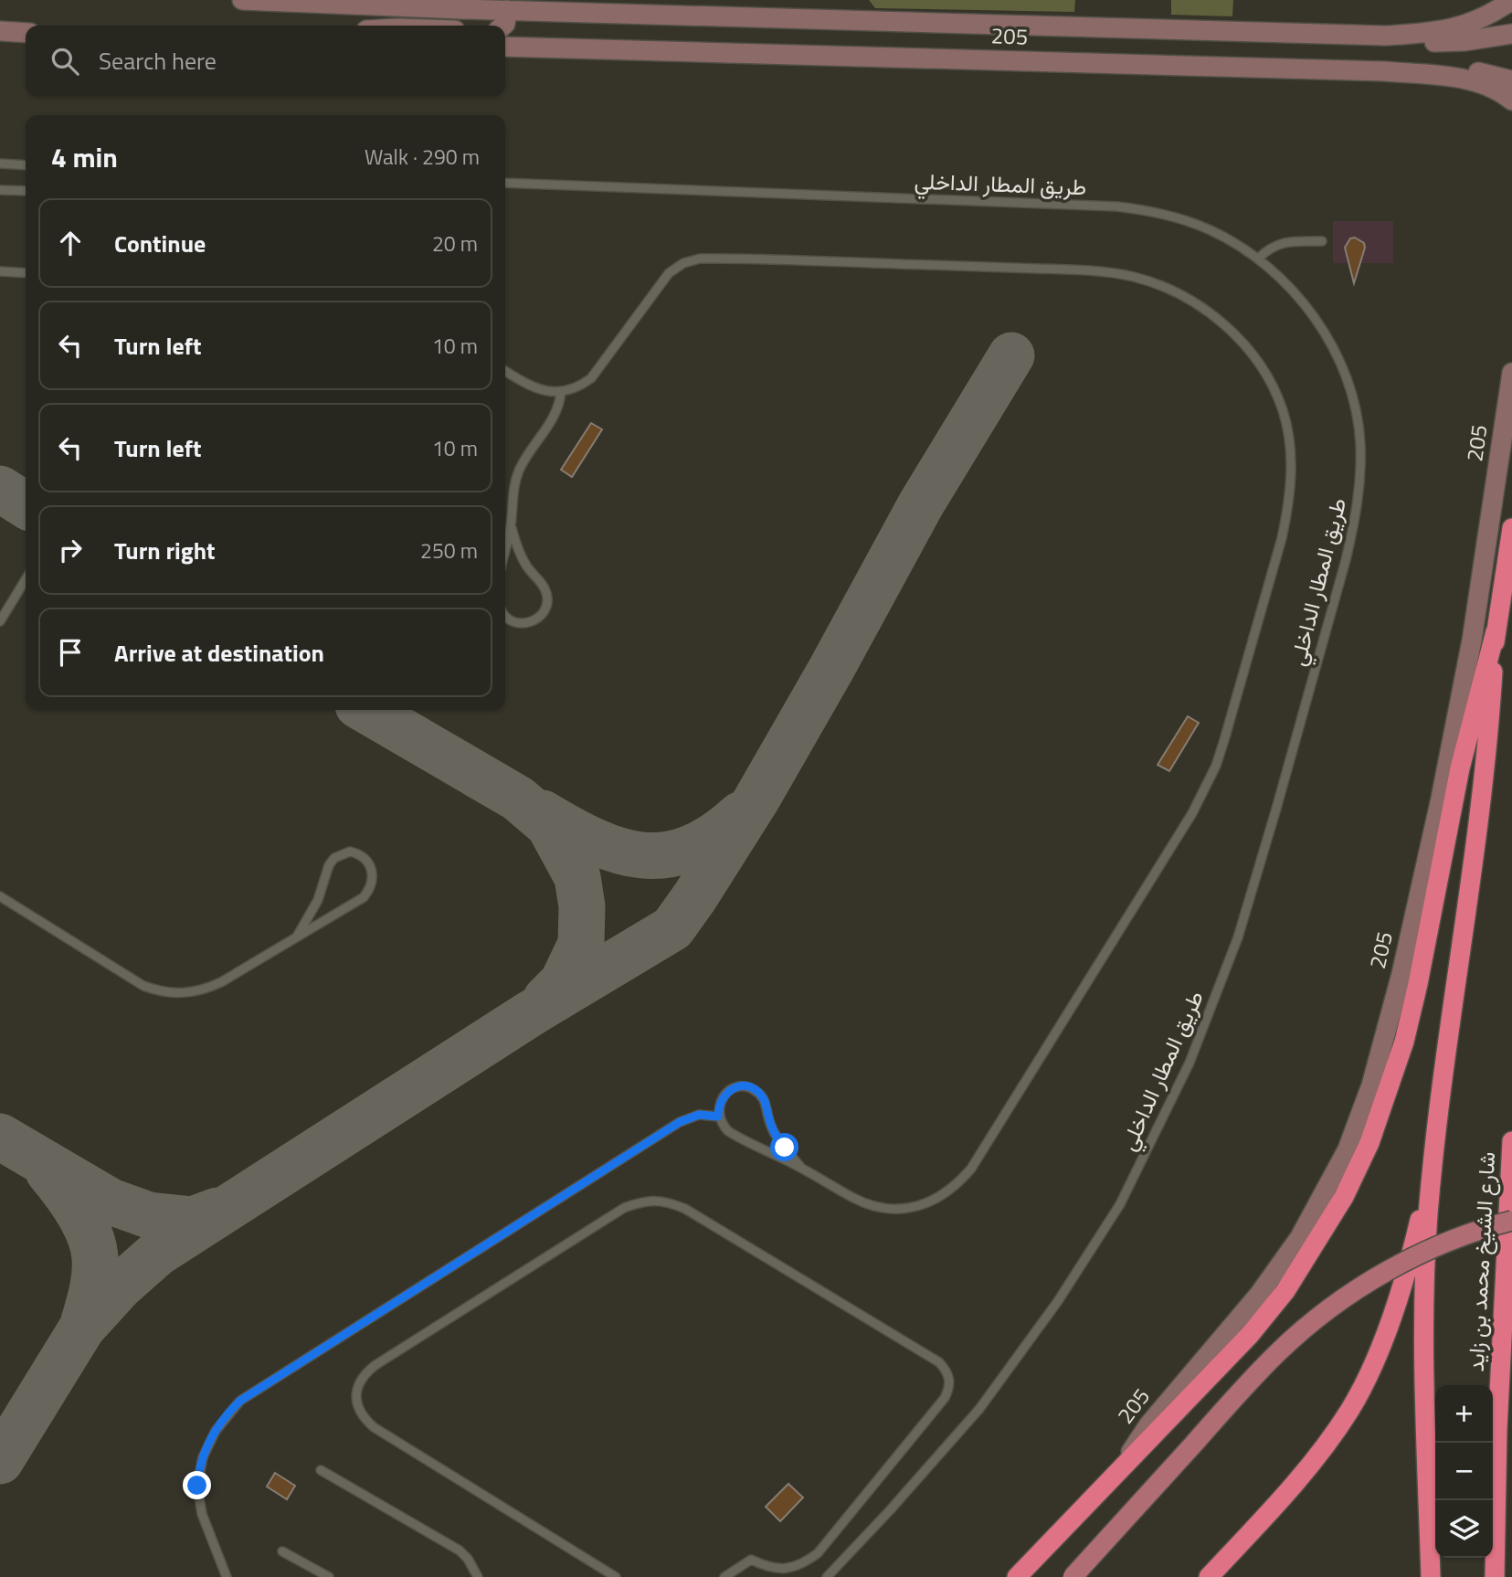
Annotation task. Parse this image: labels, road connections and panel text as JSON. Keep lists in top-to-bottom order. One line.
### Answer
{"streets":{"highway":["شارع الشيخ محمد بن زايد"],"street":["205"],"lane":["طريق المطار الداخلي"]},"page":{"search":"Search here","heading":["4 min","Walk · 290 m"],"list":[["Continue","20 m"],["Turn left","10 m"],["Turn left","10 m"],["Turn right","250 m"],"Arrive at destination"],"map_buttons":["+","−"]}}
